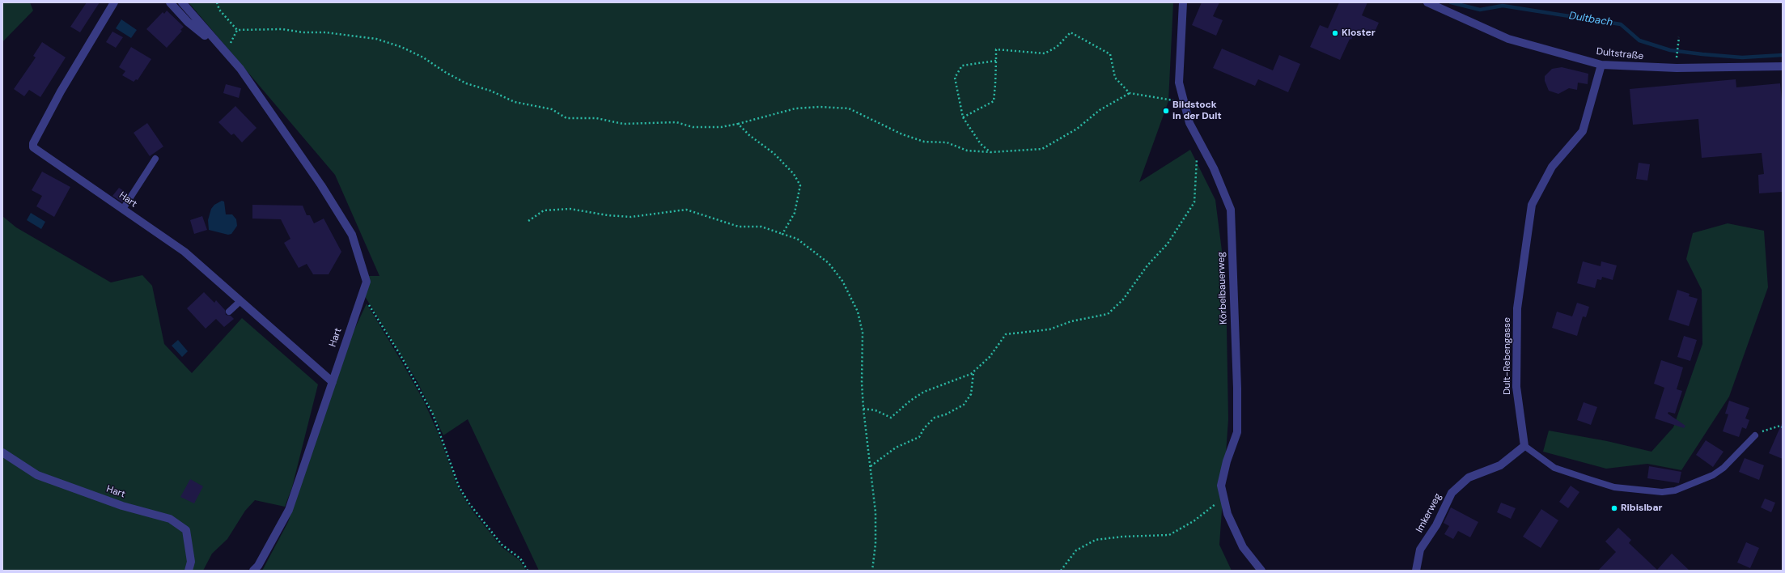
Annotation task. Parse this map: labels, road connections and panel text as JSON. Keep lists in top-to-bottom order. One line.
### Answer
{"streets":{"street":["Dultstraße","Hart","Körbelbauerweg","Dult-Rebengasse","Imkerweg"]},"crossings":[["Dultstraße","Dult-Rebengasse"],["Dult-Rebengasse","Imkerweg"]],"water":["Dultbach"],"places":["Kloster","Bildstock in der Dult","Ribislbar"]}
